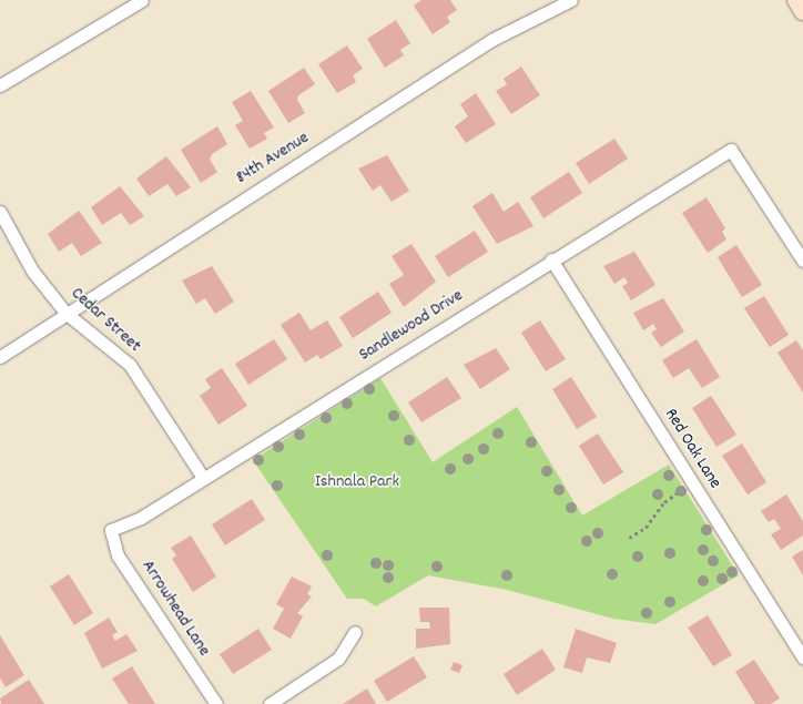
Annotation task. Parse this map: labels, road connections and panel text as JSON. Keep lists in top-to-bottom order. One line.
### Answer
{"streets":{"street":["84th Avenue","Cedar Street","Sandlewood Drive","Red Oak Lane","Arrowhead Lane"]},"crossings":[["84th Avenue","Cedar Street"],["Cedar Street","Sandlewood Drive"],["Sandlewood Drive","Red Oak Lane"],["Sandlewood Drive","Arrowhead Lane"]],"parks":["Ishnala Park"]}
